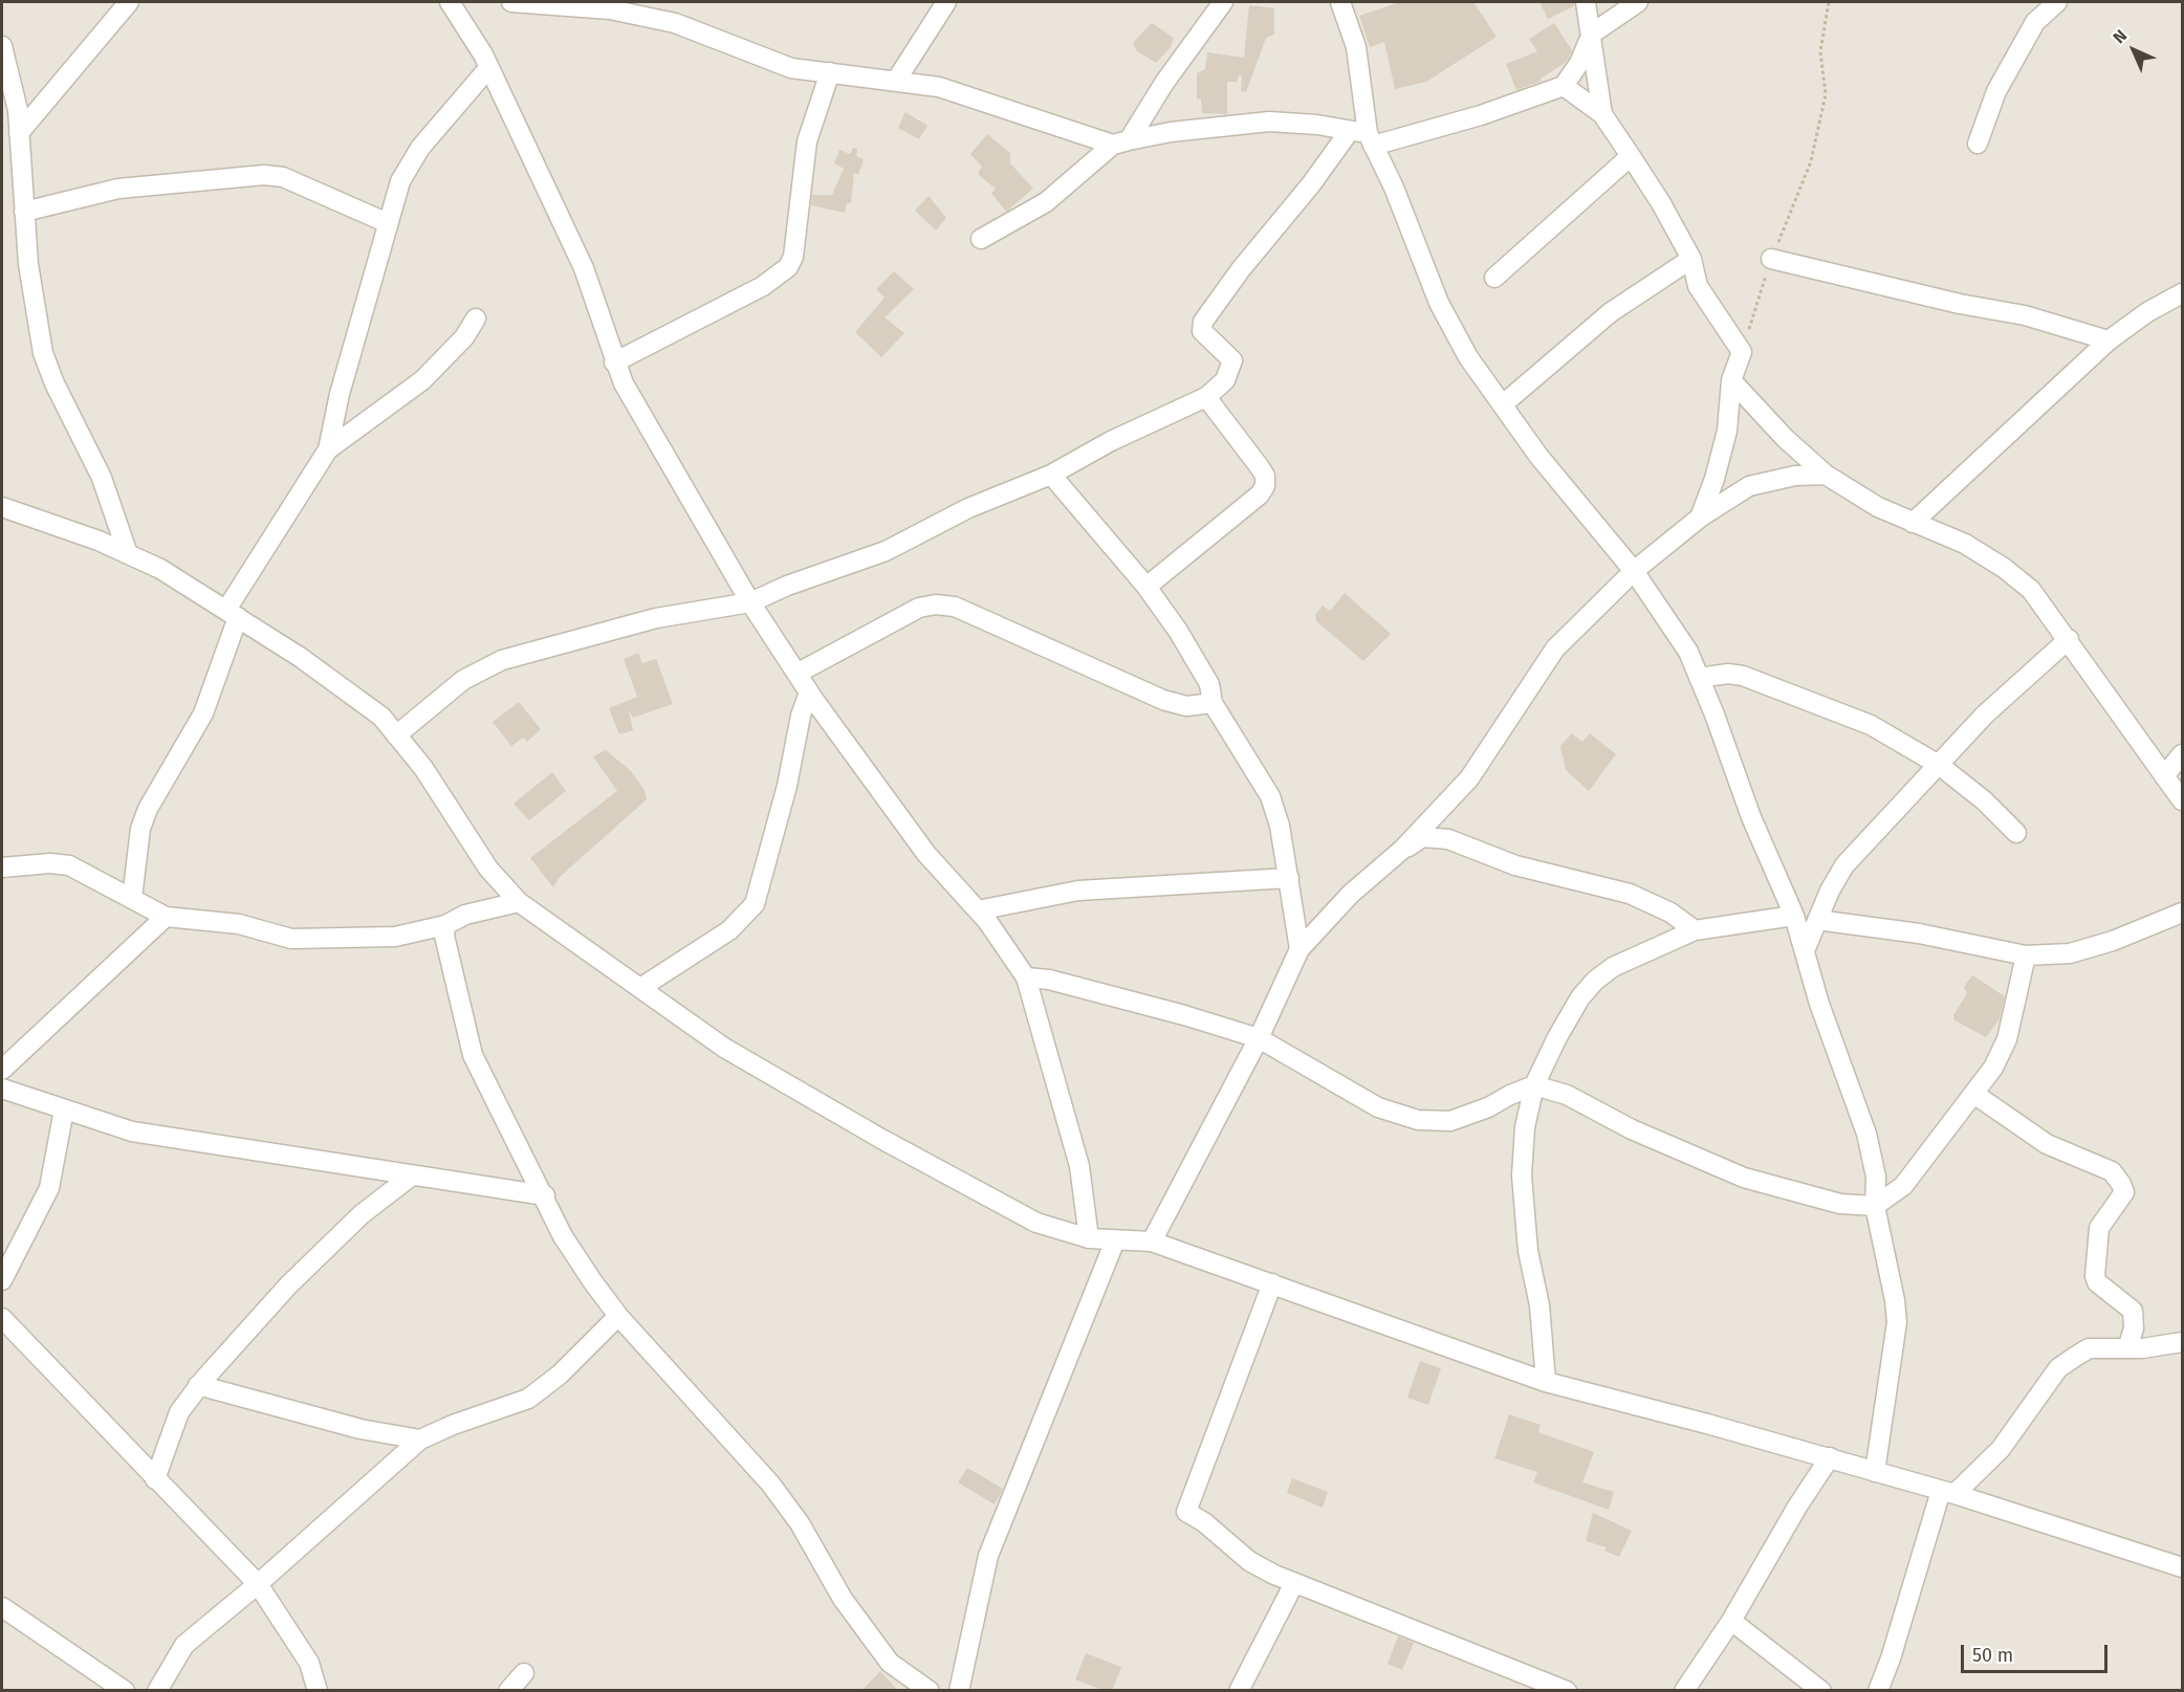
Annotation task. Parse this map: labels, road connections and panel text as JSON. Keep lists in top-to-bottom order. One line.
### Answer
{"scale_bar":"50 m","north":"top left"}
